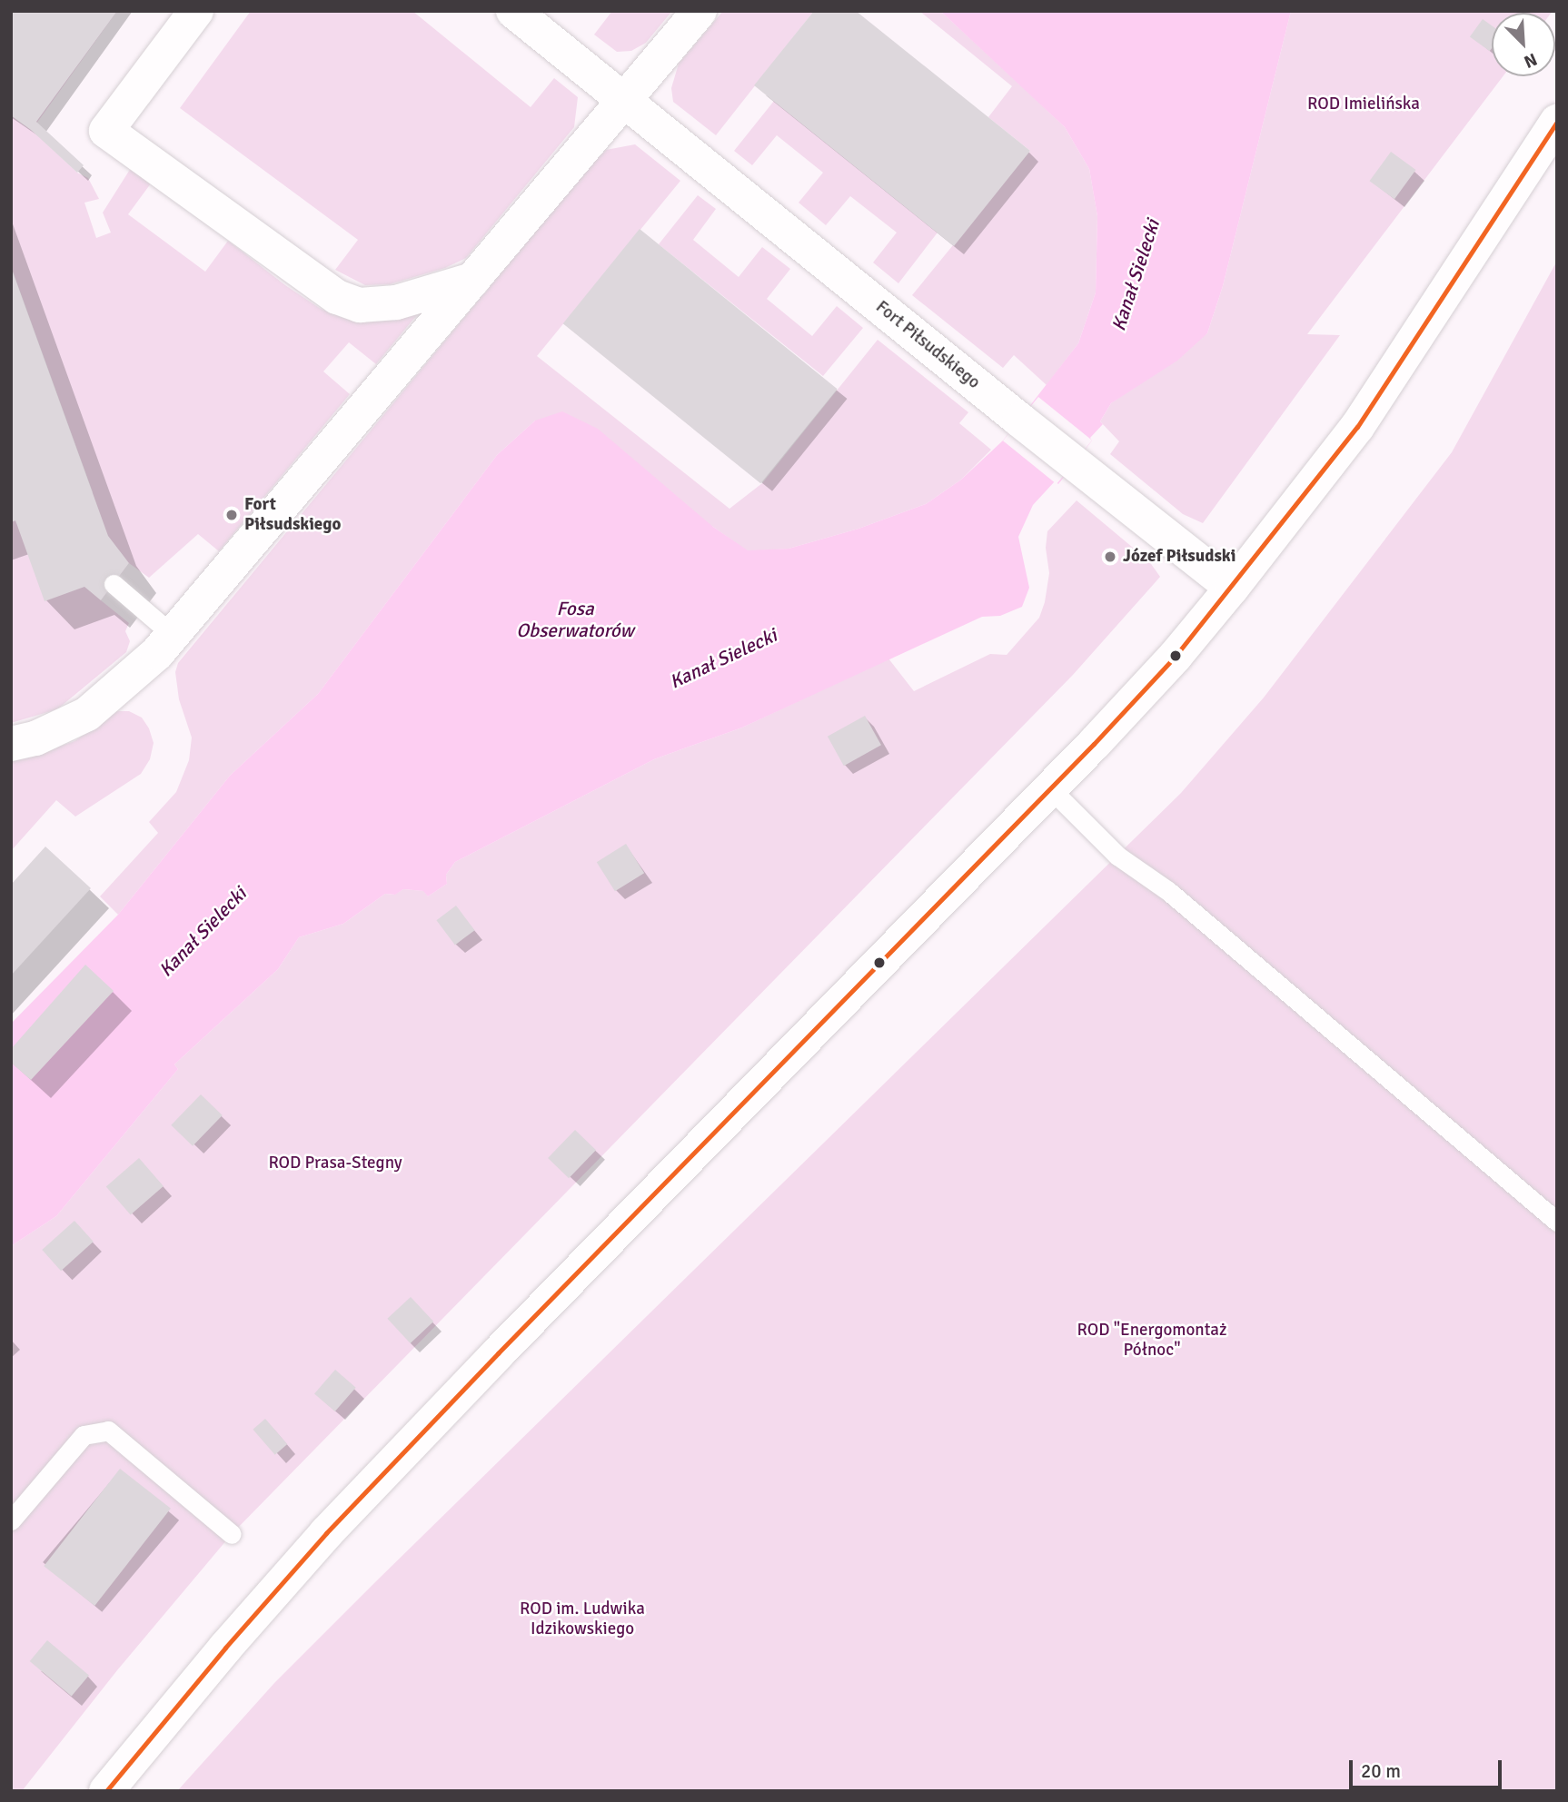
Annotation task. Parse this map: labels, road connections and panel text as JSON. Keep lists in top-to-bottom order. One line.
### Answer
{"streets":{"street":["Fort Piłsudskiego"]},"water":["Kanał Sielecki","Fosa Obserwatorów"],"parks":["ROD Imielińska","ROD Prasa-Stegny","ROD \"Energomontaż Północ\"","ROD im. Ludwika Idzikowskiego"],"places":["Fort Piłsudskiego","Józef Piłsudski"],"scale_bar":"20 m","north":"bottom right"}
